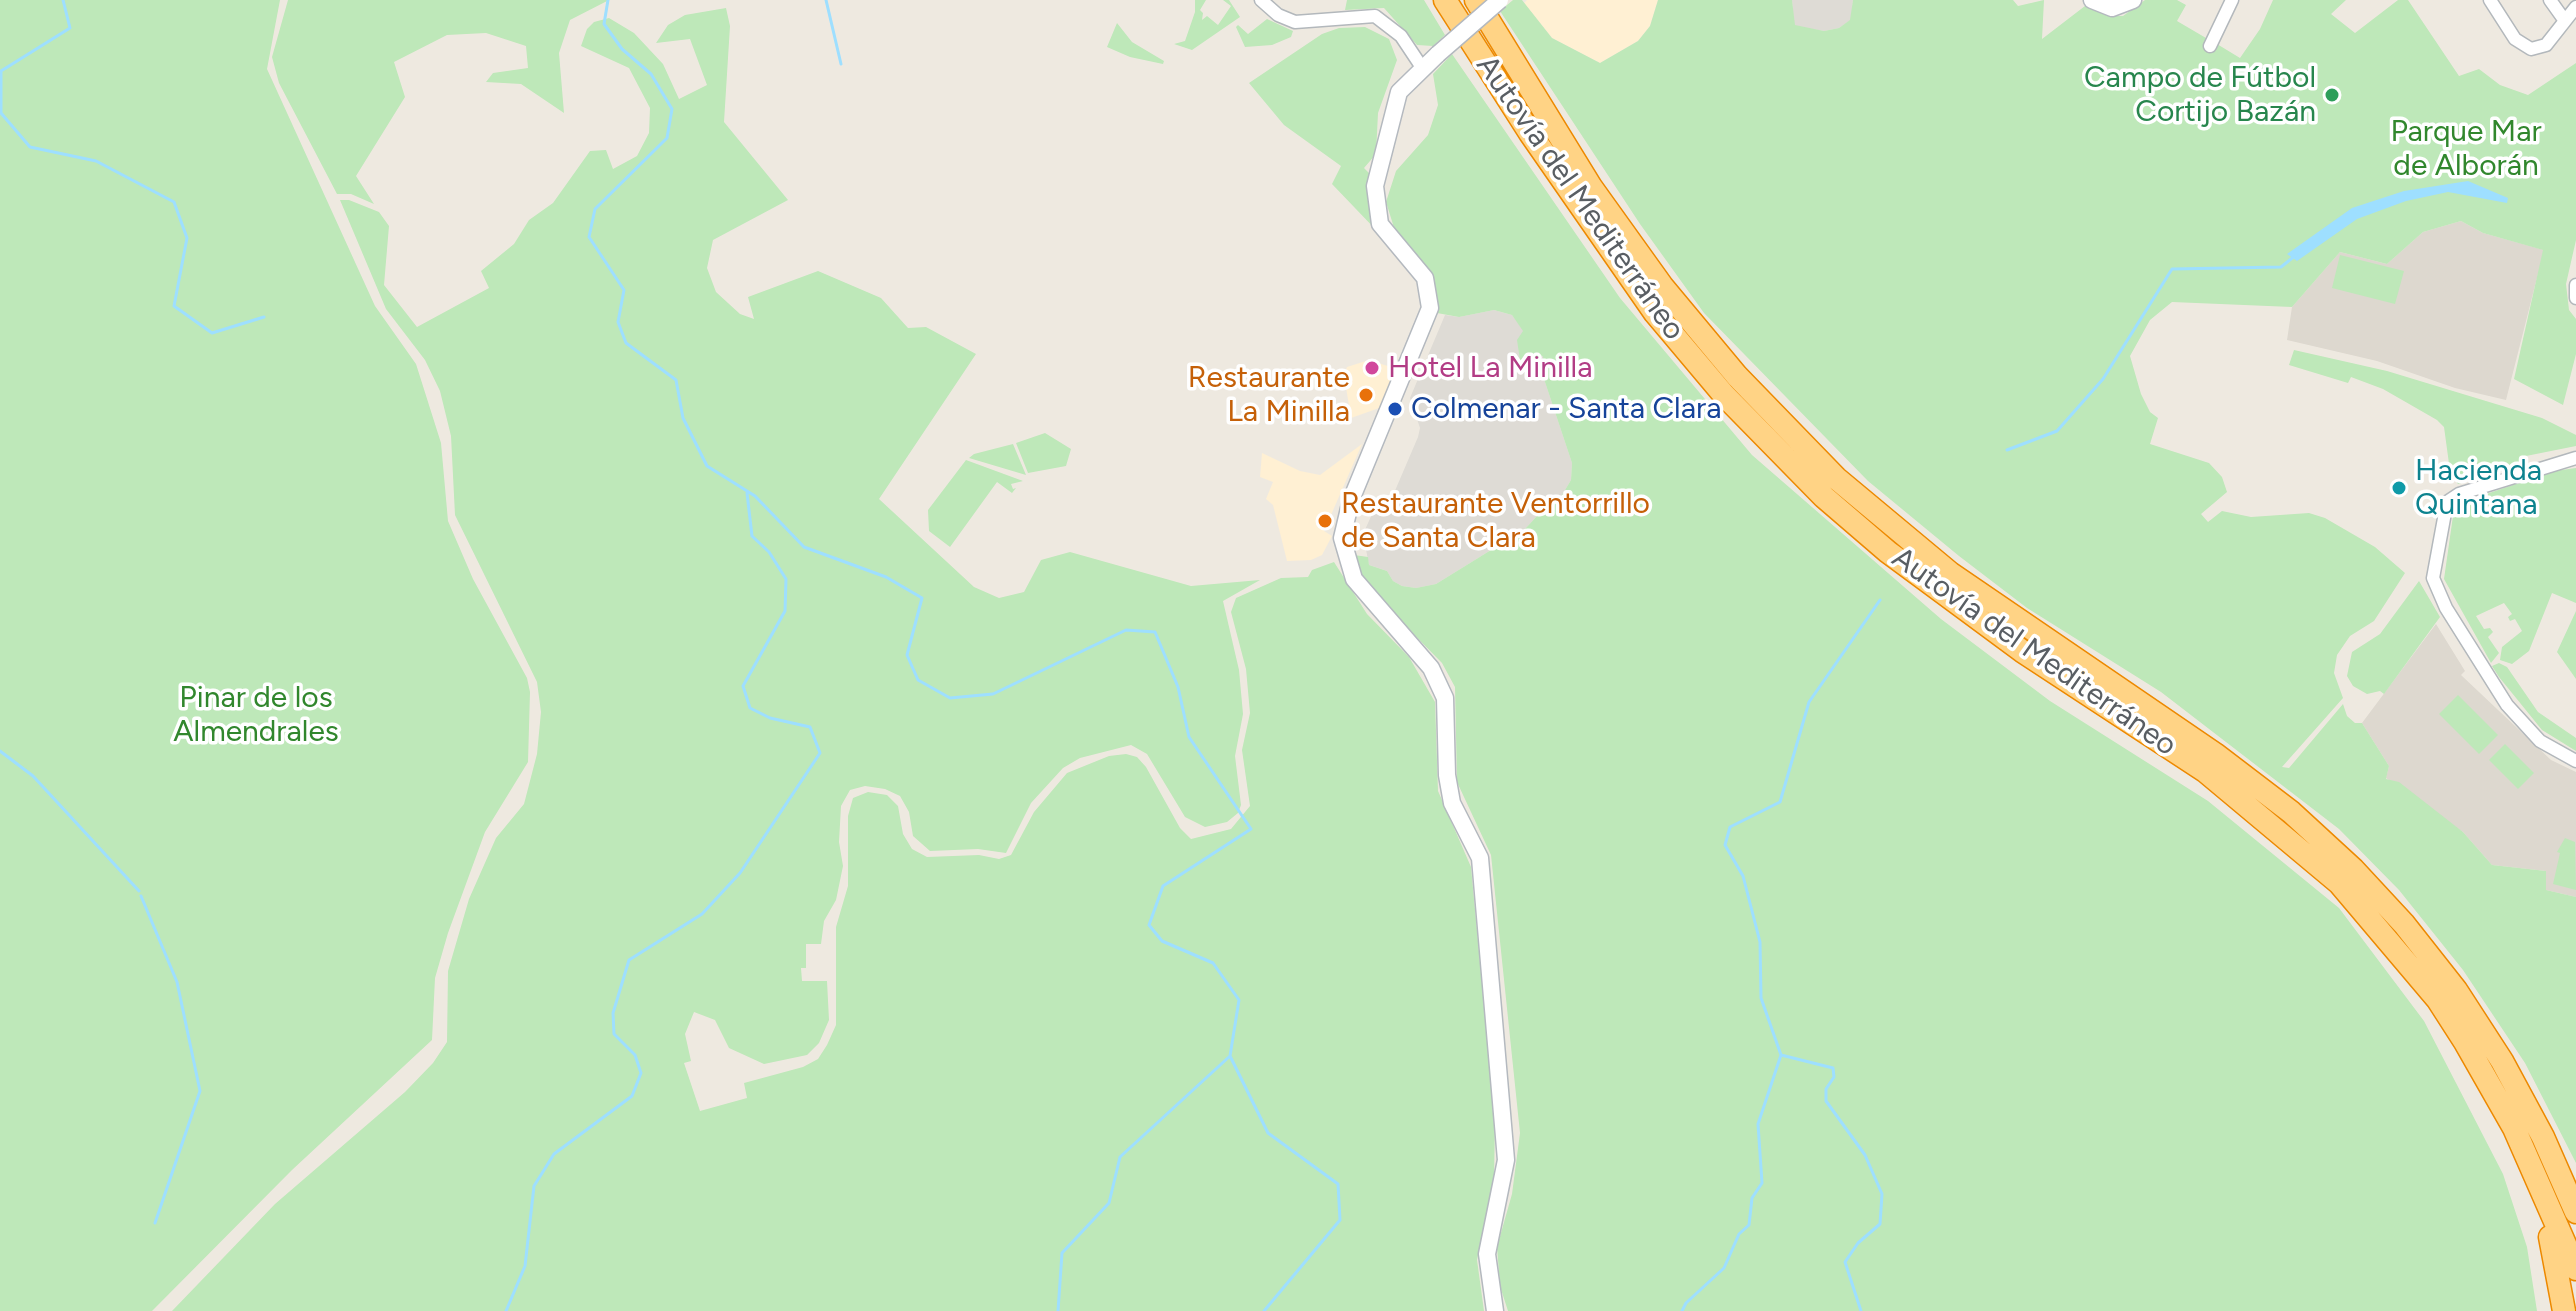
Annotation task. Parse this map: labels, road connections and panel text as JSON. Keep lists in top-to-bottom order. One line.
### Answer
{"streets":{"highway":["Autovía del Mediterráneo"]},"parks":["Parque Mar de Alborán","Pinar de los Almendrales"],"places":["Campo de Fútbol Cortijo Bazán","Hotel La Minilla","Restaurante La Minilla","Colmenar - Santa Clara","Hacienda Quintana","Restaurante Ventorrillo de Santa Clara"]}
